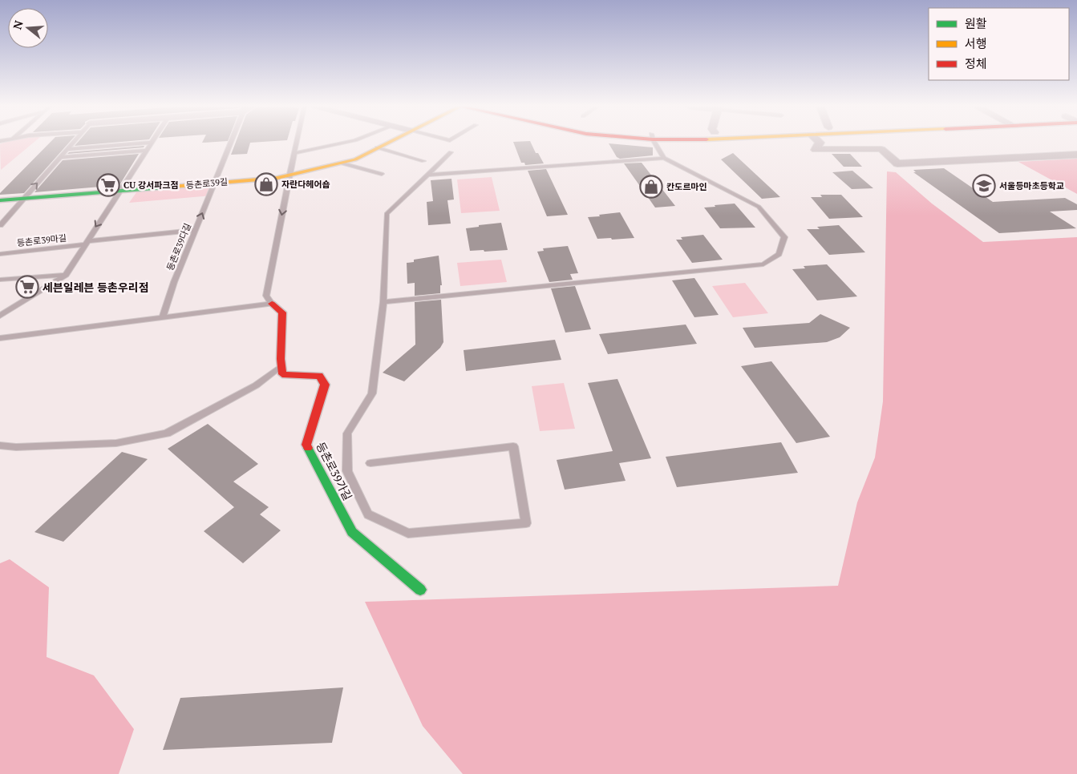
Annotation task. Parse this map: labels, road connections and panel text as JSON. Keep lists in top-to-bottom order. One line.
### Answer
{"streets":{"main road":["등촌로39길","등촌로39가길"],"lane":["등촌로39마길","등촌로39다길"]},"crossings":[["등촌로39길","등촌로39마길"],["등촌로39길","등촌로39다길"]],"places":{"shop":["자란다헤어숍","칸도르마인"],"supermarket":["CU 강서파크점","세븐일레븐 등촌우리점"],"school or university":["서울등마초등학교"]},"legend":["원활","서행","정체"],"north":"left"}
